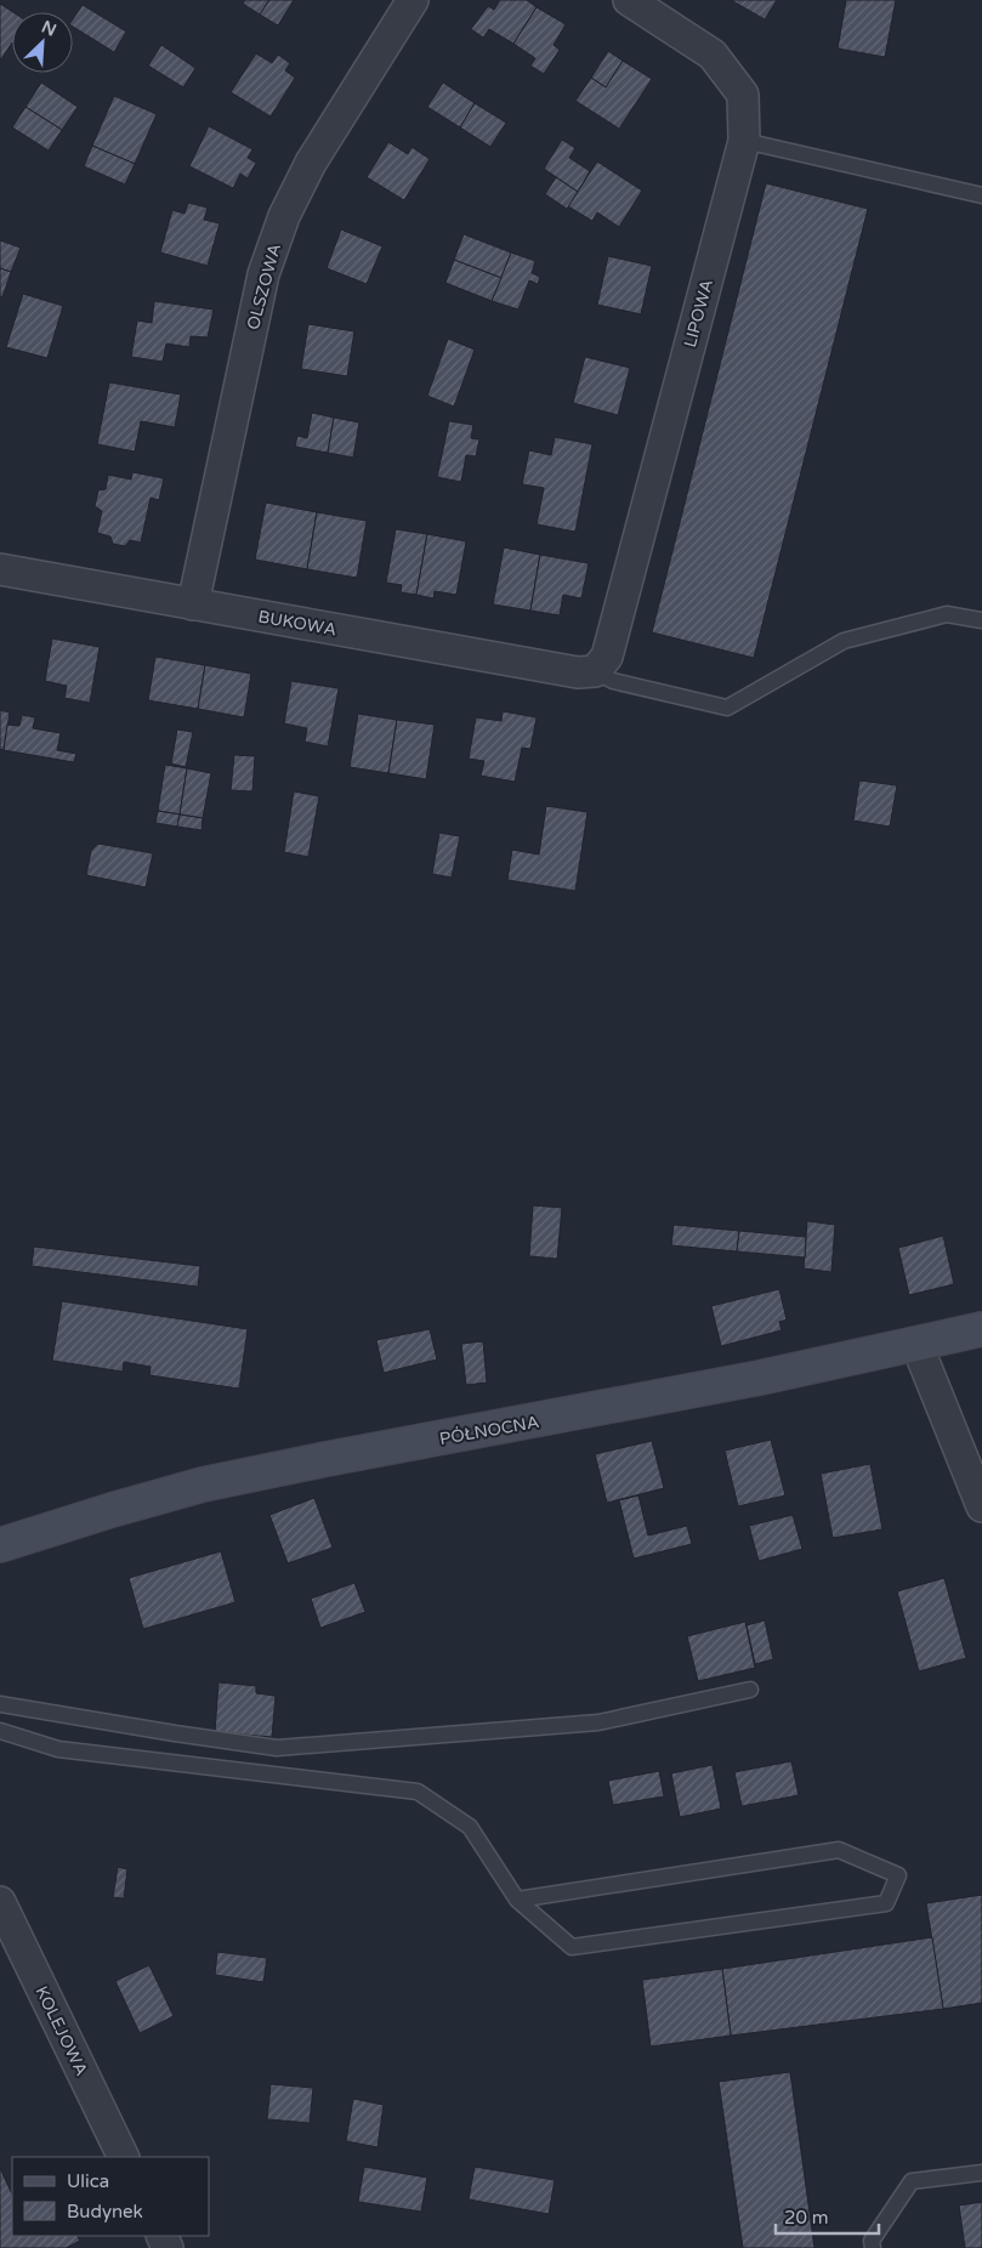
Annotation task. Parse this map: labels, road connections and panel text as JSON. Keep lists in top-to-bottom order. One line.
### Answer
{"streets":{"street":["OLSZOWA","LIPOWA","BUKOWA","PÓŁNOCNA","KOLEJOWA"]},"crossings":[["OLSZOWA","BUKOWA"],["LIPOWA","BUKOWA"]],"legend":["Ulica","Budynek"],"scale_bar":"20 m","north":"top right"}
